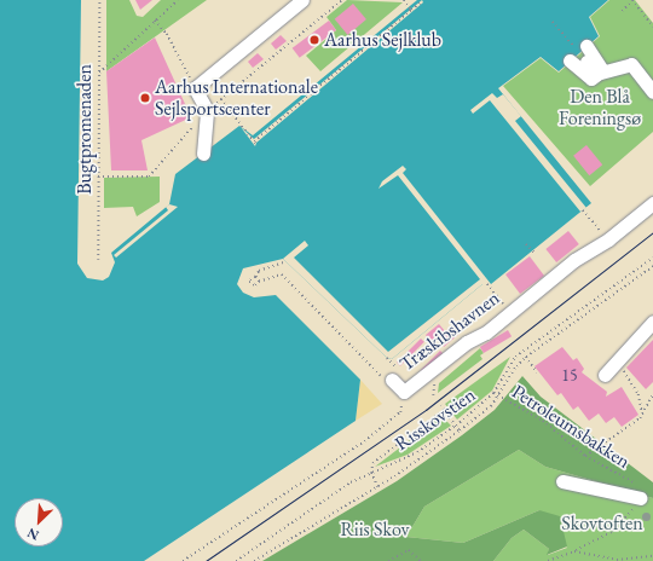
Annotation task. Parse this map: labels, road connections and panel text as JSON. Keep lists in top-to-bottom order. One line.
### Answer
{"streets":{"street":["Træskibshavnen"],"path":["Bugtpromenaden","Risskovstien","Petroleumsbakken"]},"crossings":[["Risskovstien","Petroleumsbakken"]],"parks":["Den Blå Foreningsø","Skovtoften","Riis Skov"],"places":["Aarhus Sejlklub","Aarhus Internationale Sejlsportscenter"],"house_numbers":["15"],"north":"bottom left"}
